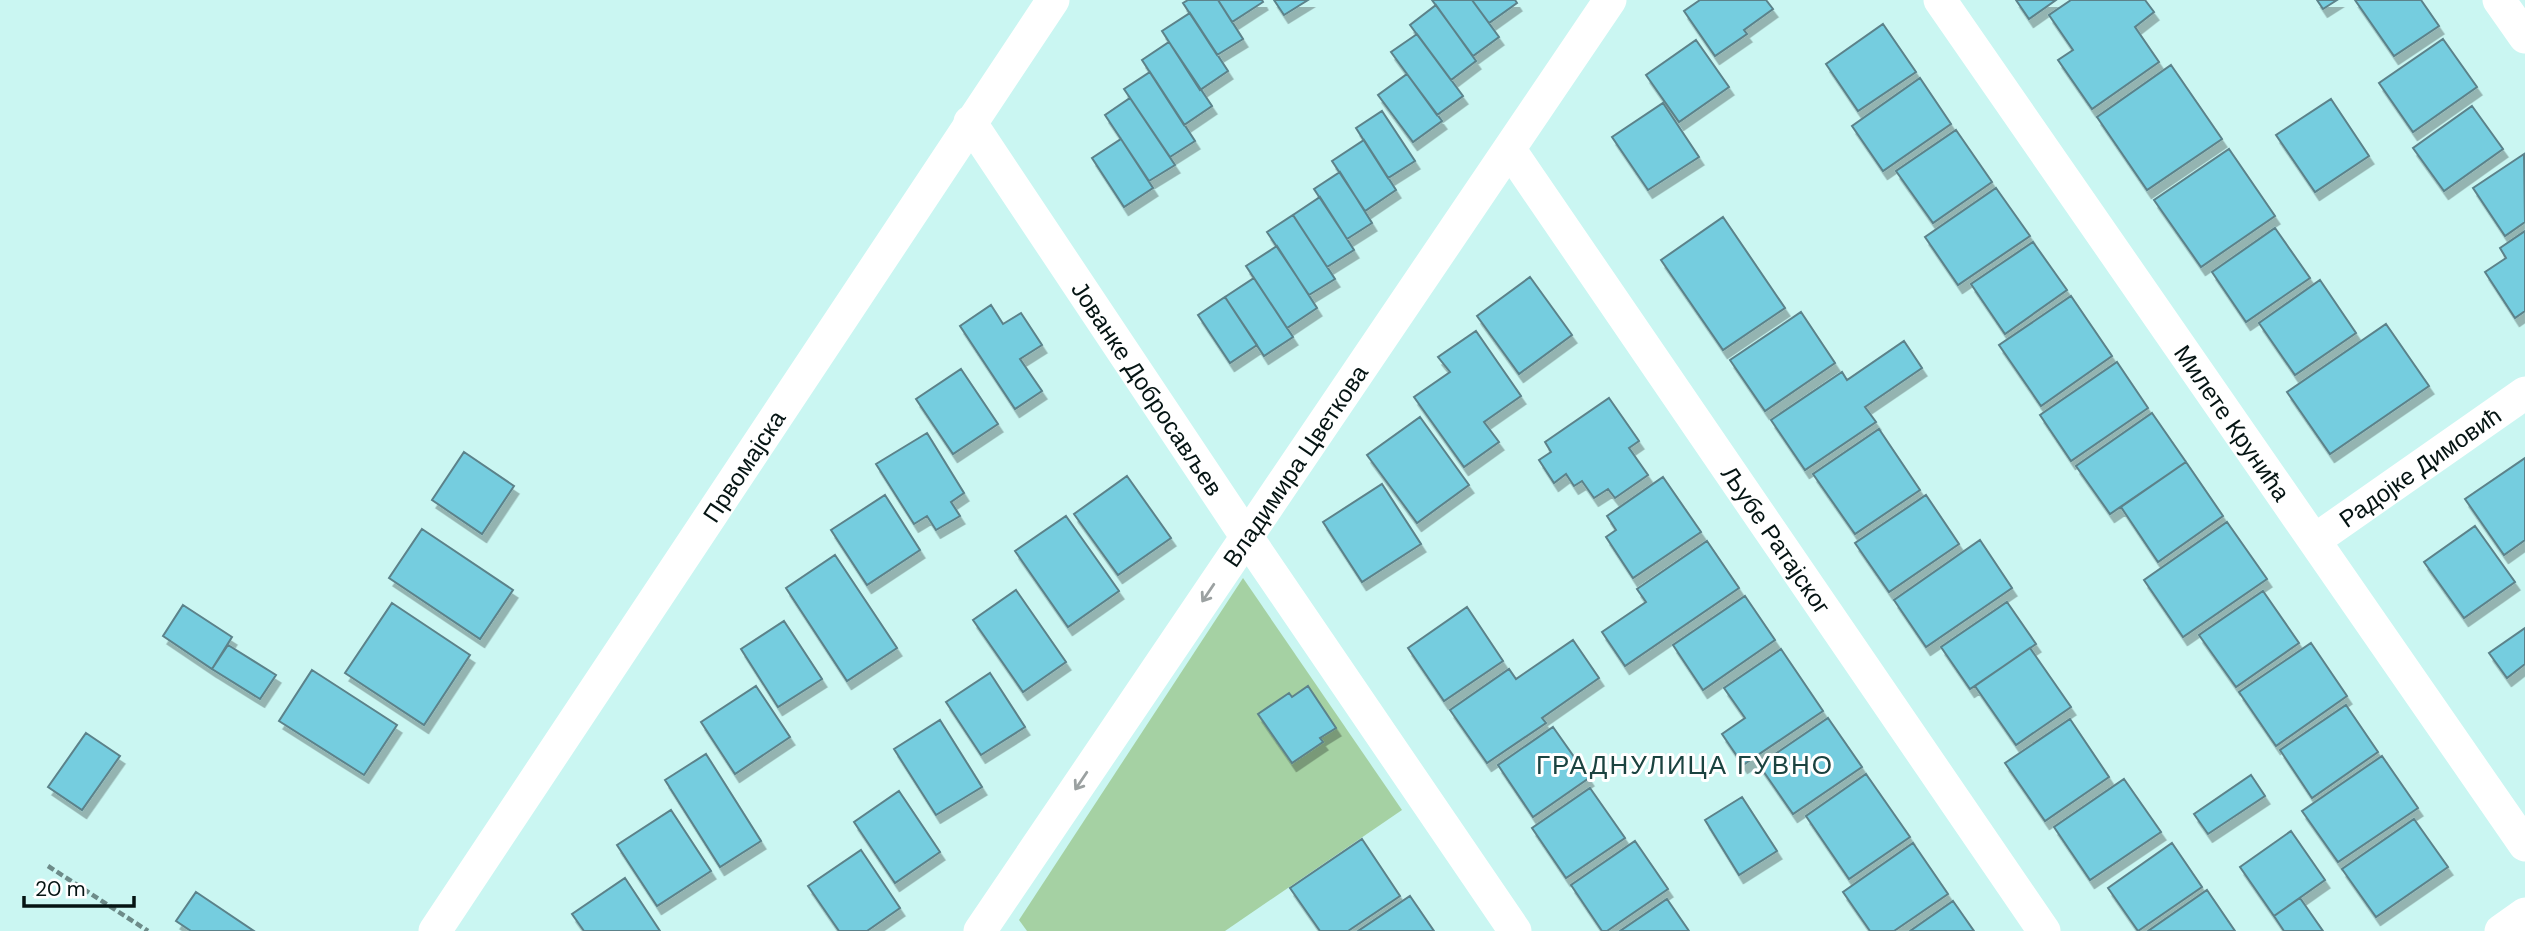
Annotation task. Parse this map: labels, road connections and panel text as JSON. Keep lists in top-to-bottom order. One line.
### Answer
{"streets":{"street":["Јованке Добросављев","Милете Крунића","Првомајска","Владимира Цветкова","Радојке Димовић","Љубе Ратајског"]},"crossings":[["Јованке Добросављев","Првомајска"],["Јованке Добросављев","Владимира Цветкова"],["Милете Крунића","Радојке Димовић"],["Владимира Цветкова","Љубе Ратајског"]],"one_way":["Владимира Цветкова"],"districts":["ГРАДНУЛИЦА ГУВНО"],"scale_bar":"20 m"}
